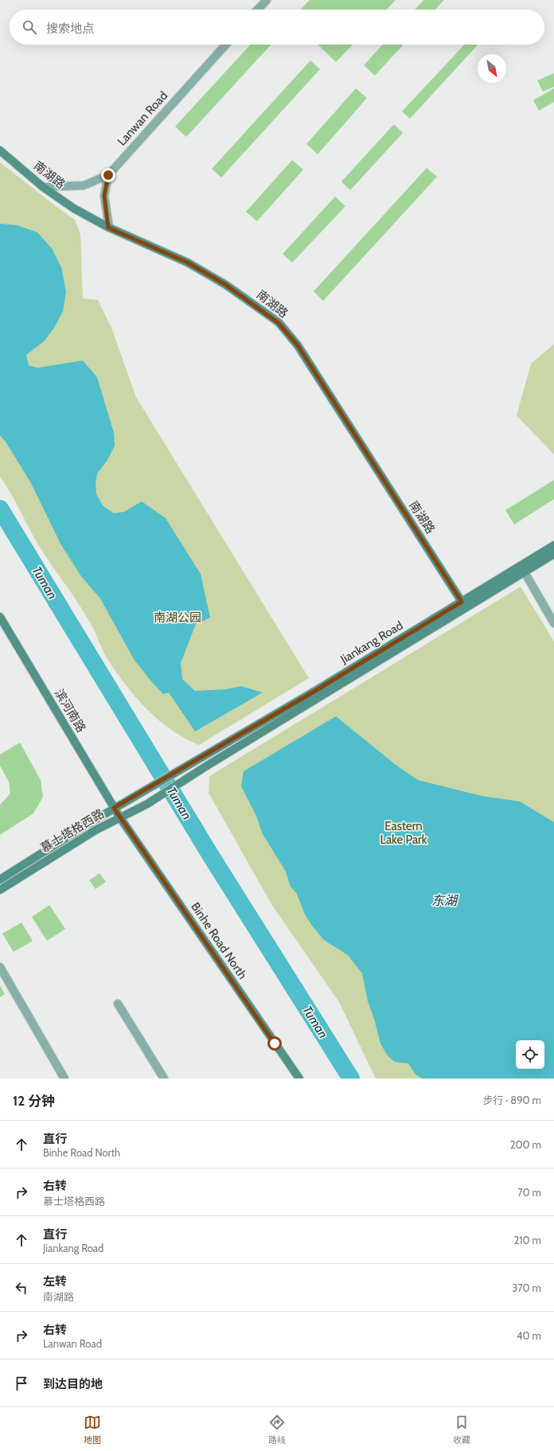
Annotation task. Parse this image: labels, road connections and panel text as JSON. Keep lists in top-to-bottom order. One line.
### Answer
{"streets":{"main road":["南湖路","Jiankang Road","滨河南路","慕士塔格西路","Binhe Road North"],"street":["Lanwan Road"]},"crossings":[["南湖路","Jiankang Road"],["Jiankang Road","慕士塔格西路"],["滨河南路","慕士塔格西路"],["滨河南路","Binhe Road North"],["慕士塔格西路","Binhe Road North"]],"water":["Tuman","东湖"],"parks":["南湖公园","Eastern Lake Park"],"north":"bottom right","page":{"search":"搜索地点","heading":["12 分钟","步行 · 890 m"],"list":[["直行","Binhe Road North","200 m"],["右转","慕士塔格西路","70 m"],["直行","Jiankang Road","210 m"],["左转","南湖路","370 m"],["右转","Lanwan Road","40 m"],"到达目的地"],"nav":["地图","路线","收藏"]}}
